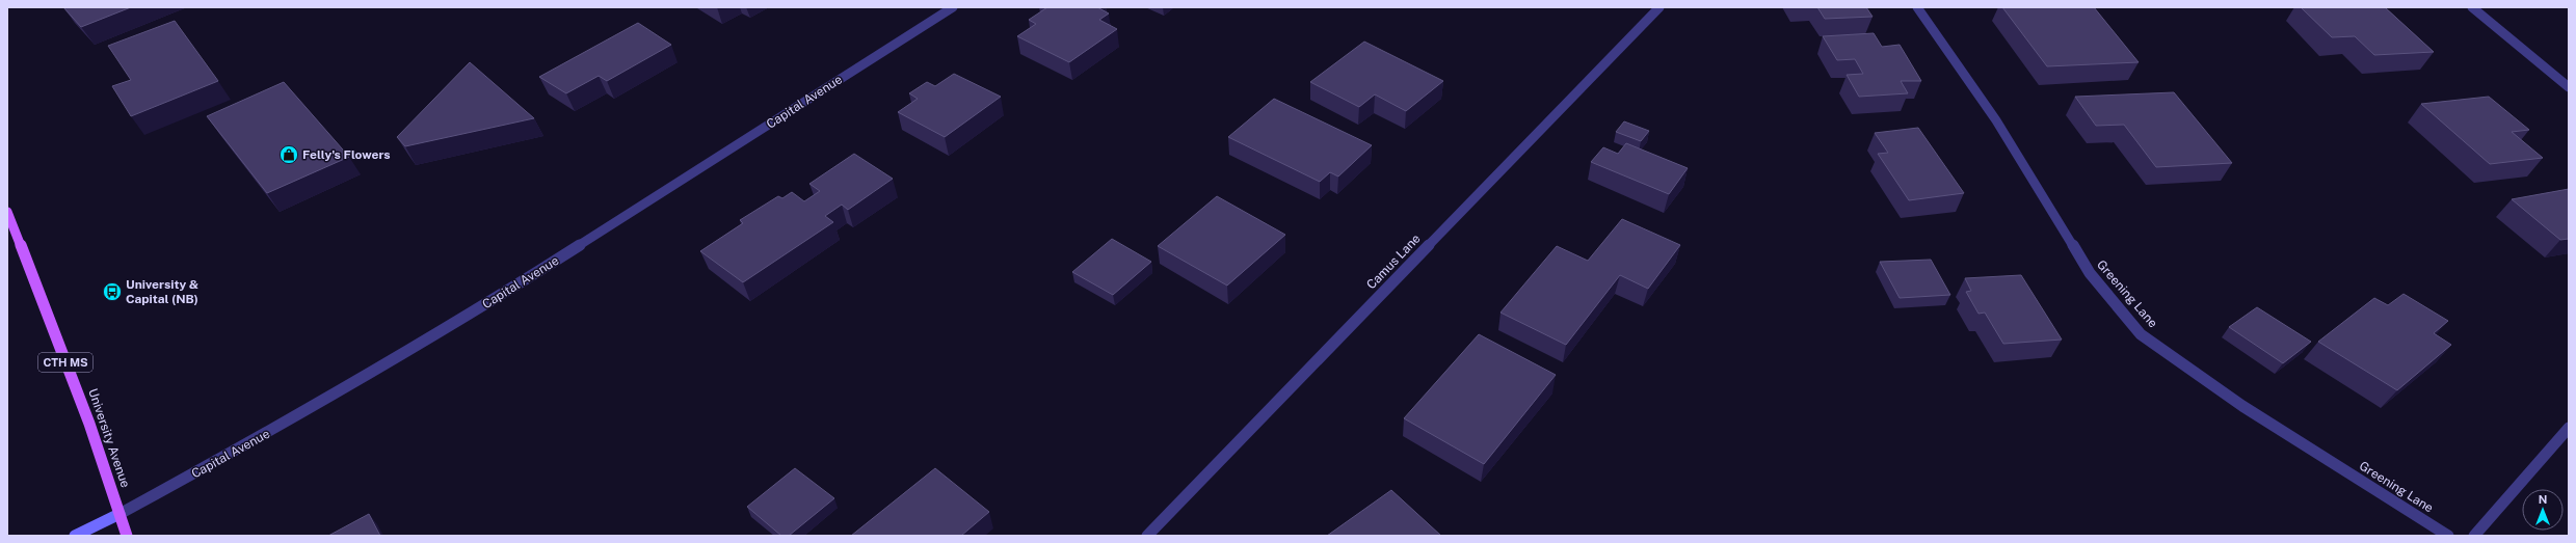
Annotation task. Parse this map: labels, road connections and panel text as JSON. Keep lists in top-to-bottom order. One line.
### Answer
{"streets":{"main road":["CTH MS","University Avenue"],"street":["Capital Avenue","Camus Lane","Greening Lane"]},"crossings":[["Capital Avenue","University Avenue"]],"places":{"shop":["Felly's Flowers"],"bus stop":["University & Capital (NB)"]},"north":"top"}
